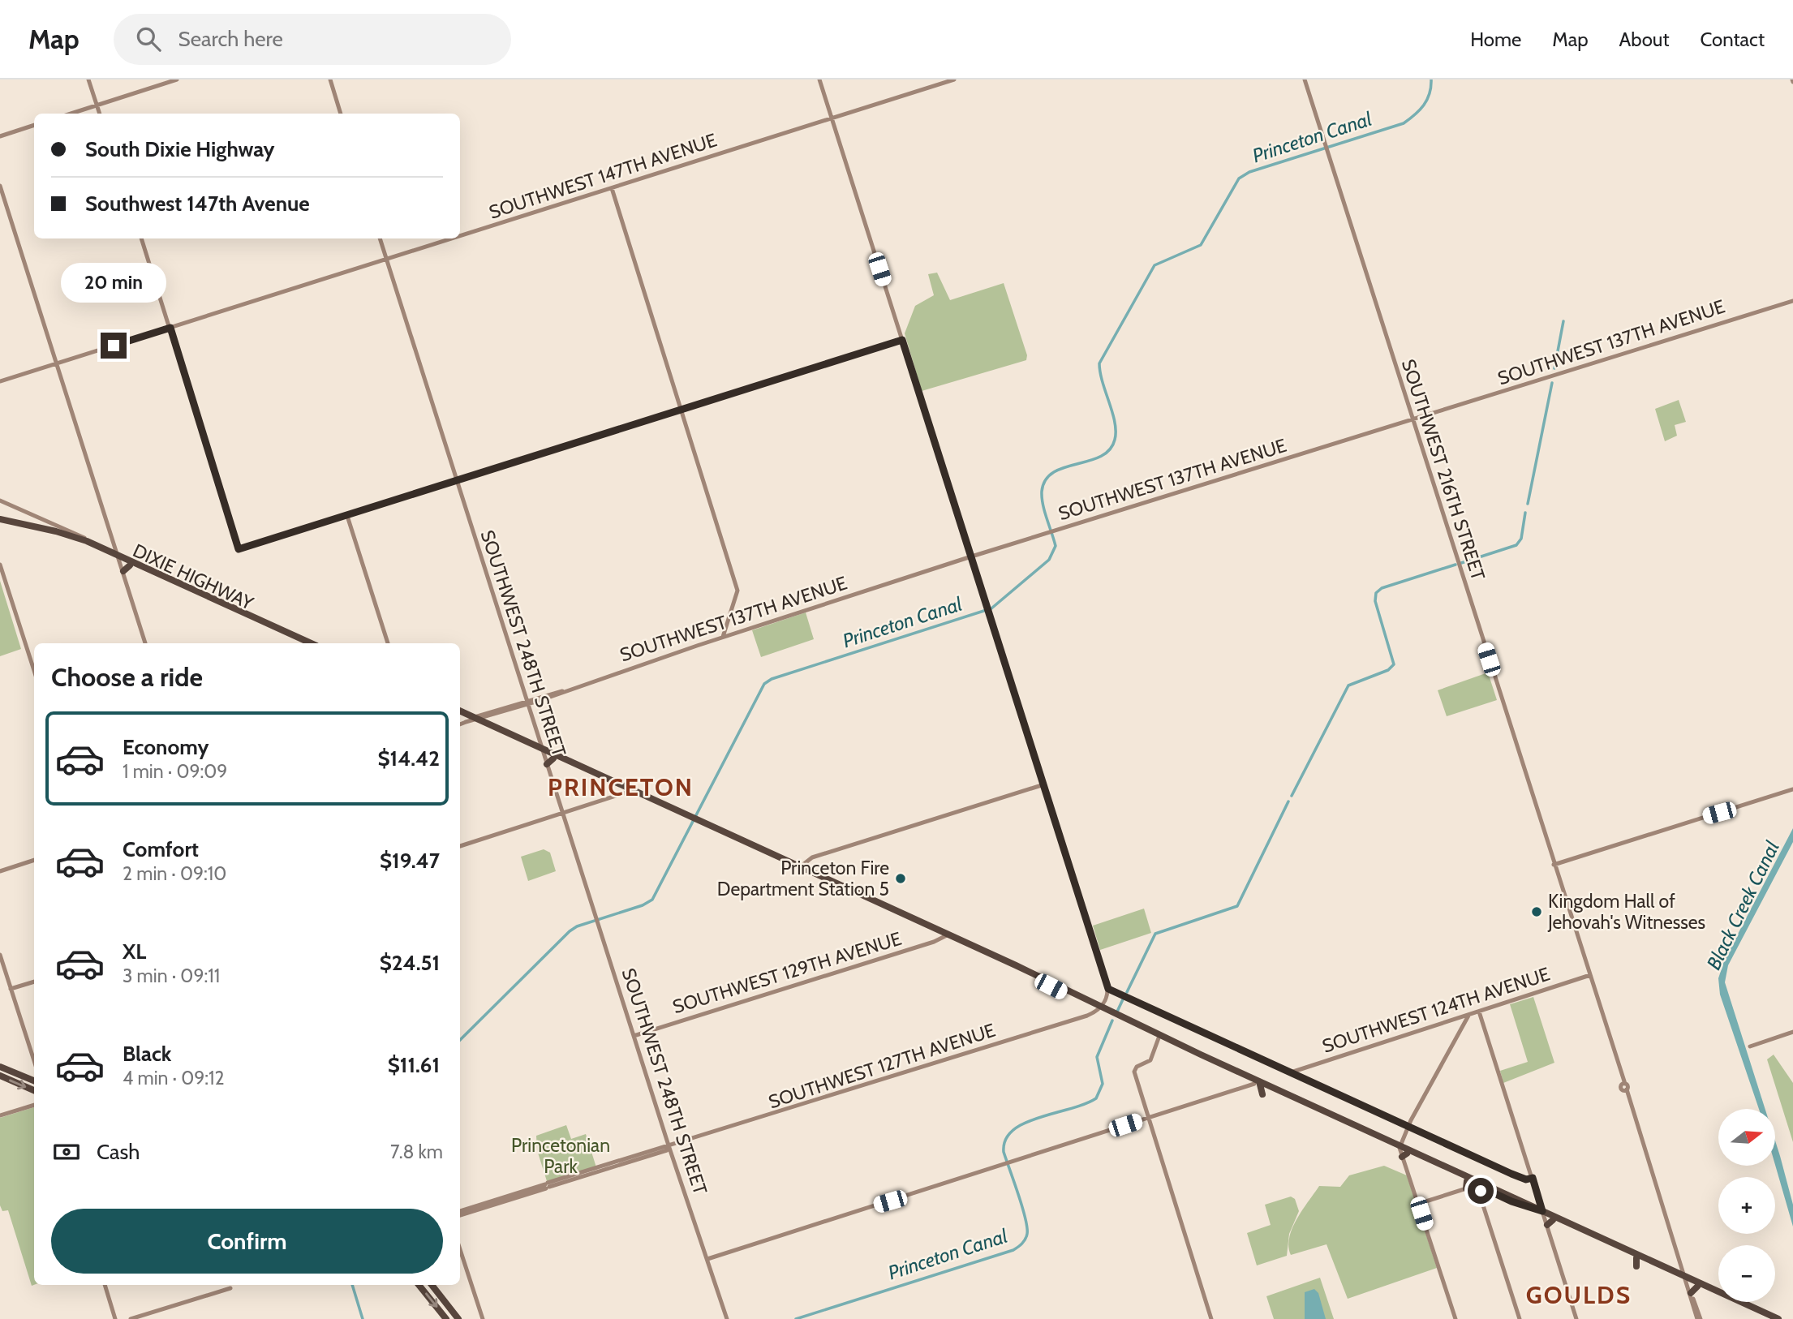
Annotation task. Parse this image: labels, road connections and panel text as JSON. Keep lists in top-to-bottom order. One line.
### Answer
{"streets":{"highway":["DIXIE HIGHWAY"],"street":["SOUTHWEST 147TH AVENUE","SOUTHWEST 137TH AVENUE","SOUTHWEST 216TH STREET","SOUTHWEST 248TH STREET","SOUTHWEST 129TH AVENUE","SOUTHWEST 124TH AVENUE","SOUTHWEST 127TH AVENUE"]},"crossings":[["SOUTHWEST 147TH AVENUE","SOUTHWEST 248TH STREET"],["SOUTHWEST 137TH AVENUE","SOUTHWEST 216TH STREET"],["SOUTHWEST 137TH AVENUE","SOUTHWEST 248TH STREET"],["SOUTHWEST 216TH STREET","SOUTHWEST 124TH AVENUE"],["SOUTHWEST 248TH STREET","SOUTHWEST 129TH AVENUE"],["SOUTHWEST 248TH STREET","SOUTHWEST 127TH AVENUE"]],"districts":["PRINCETON","GOULDS"],"water":["Princeton Canal","Black Creek Canal"],"parks":["Princetonian Park"],"places":["Princeton Fire Department Station 5","Kingdom Hall of Jehovah's Witnesses"],"north":"right","page":{"header":"Map","search":"Search here","nav":["Home","Map","About","Contact"],"banner":["South Dixie Highway","Southwest 147th Avenue"],"bubble":"20 min","heading":"Choose a ride","list":[{"name":"Economy","note":"1 min · 09:09","value":"$14.42"},{"name":"Comfort","note":"2 min · 09:10","value":"$19.47"},{"name":"XL","note":"3 min · 09:11","value":"$24.51"},{"name":"Black","note":"4 min · 09:12","value":"$11.61"}],"map_buttons":["+","−"],"pay":["Cash","7.8 km"],"buttons":"Confirm"}}
